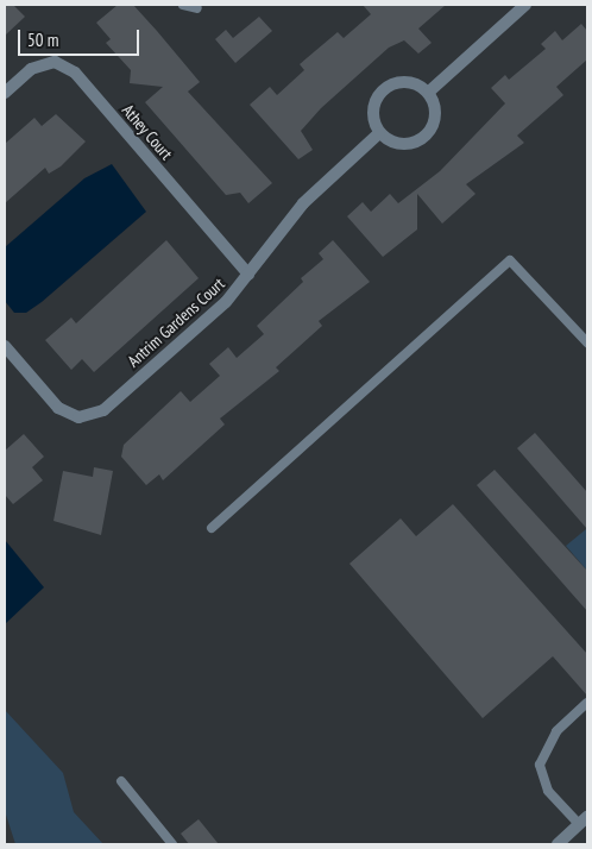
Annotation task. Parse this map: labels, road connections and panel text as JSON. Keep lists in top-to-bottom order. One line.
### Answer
{"streets":{"street":["Athey Court","Antrim Gardens Court"]},"crossings":[["Athey Court","Antrim Gardens Court"]],"scale_bar":"50 m"}
